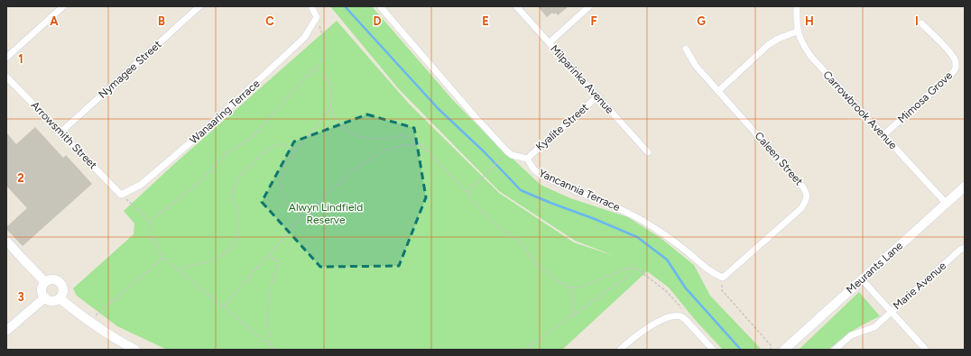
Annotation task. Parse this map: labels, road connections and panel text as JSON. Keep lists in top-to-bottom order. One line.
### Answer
{"streets":{"street":["Nymagee Street","Milparinka Avenue","Mimosa Grove","Carrowbrook Avenue","Wanaaring Terrace","Kyalite Street","Arrowsmith Street","Caleen Street","Yancannia Terrace","Meurants Lane","Marie Avenue"]},"crossings":[["Nymagee Street","Arrowsmith Street"],["Milparinka Avenue","Kyalite Street"],["Mimosa Grove","Carrowbrook Avenue"],["Carrowbrook Avenue","Meurants Lane"],["Wanaaring Terrace","Arrowsmith Street"],["Kyalite Street","Yancannia Terrace"],["Caleen Street","Yancannia Terrace"],["Meurants Lane","Marie Avenue"]],"parks":["Alwyn Lindfield Reserve"],"grid":{"columns":["A","B","C","D","E","F","G","H","I"],"rows":["1","2","3"]}}
